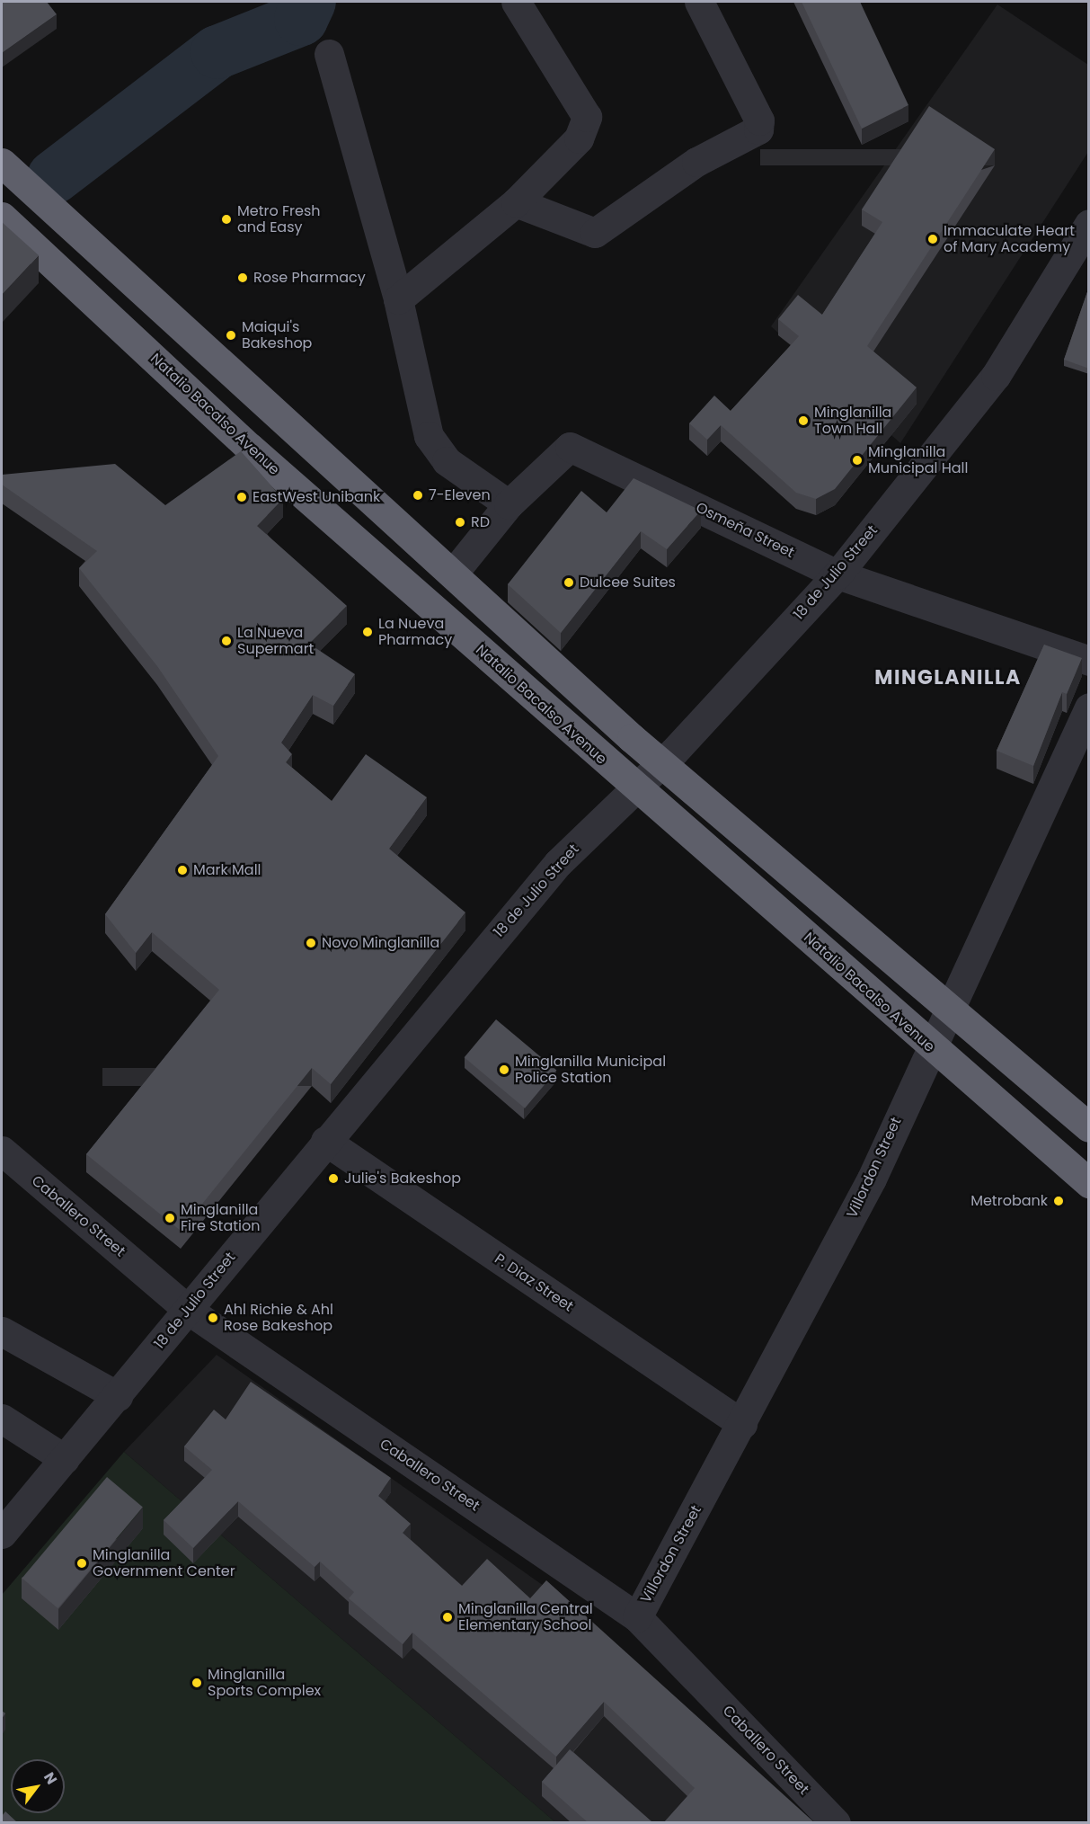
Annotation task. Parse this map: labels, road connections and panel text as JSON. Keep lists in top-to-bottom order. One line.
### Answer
{"streets":{"highway":["Natalio Bacalso Avenue"],"street":["Osmeña Street","18 de Julio Street","Villordon Street","Caballero Street","P. Diaz Street"]},"crossings":[["Natalio Bacalso Avenue","18 de Julio Street"],["Natalio Bacalso Avenue","Villordon Street"],["Osmeña Street","18 de Julio Street"],["18 de Julio Street","Caballero Street"],["18 de Julio Street","P. Diaz Street"],["Villordon Street","Caballero Street"],["Villordon Street","P. Diaz Street"]],"districts":["MINGLANILLA"],"places":["Metro Fresh and Easy","Immaculate Heart of Mary Academy","Rose Pharmacy","Maiqui's Bakeshop","Minglanilla Town Hall","Minglanilla Municipal Hall","7-Eleven","EastWest Unibank","RD","Dulcee Suites","La Nueva Pharmacy","La Nueva Supermart","Mark Mall","Novo Minglanilla","Minglanilla Municipal Police Station","Julie's Bakeshop","Metrobank","Minglanilla Fire Station","Ahl Richie & Ahl Rose Bakeshop","Minglanilla Government Center","Minglanilla Central Elementary School","Minglanilla Sports Complex"],"north":"top right"}
